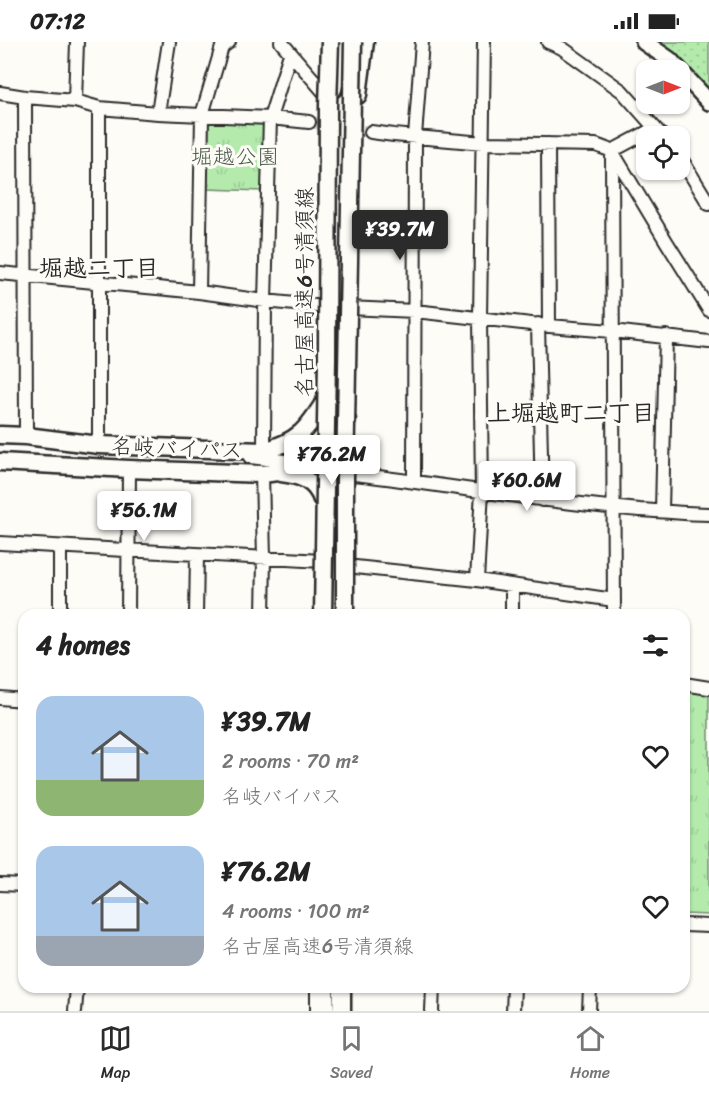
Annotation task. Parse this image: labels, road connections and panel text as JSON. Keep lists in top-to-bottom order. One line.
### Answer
{"streets":{"highway":["名古屋高速6号清須線","名岐バイパス"]},"districts":["堀越二丁目","上堀越町二丁目"],"parks":["堀越公園"],"north":"right","page":{"status":"07:12","price":["¥39.7M","¥76.2M","¥60.6M","¥56.1M"],"heading":"4 homes","list":[{"name":"¥39.7M","note":"2 rooms · 70 m² · 名岐バイパス"},{"name":"¥76.2M","note":"4 rooms · 100 m² · 名古屋高速6号清須線"}],"tabs":["Map","Saved","Home"]}}
